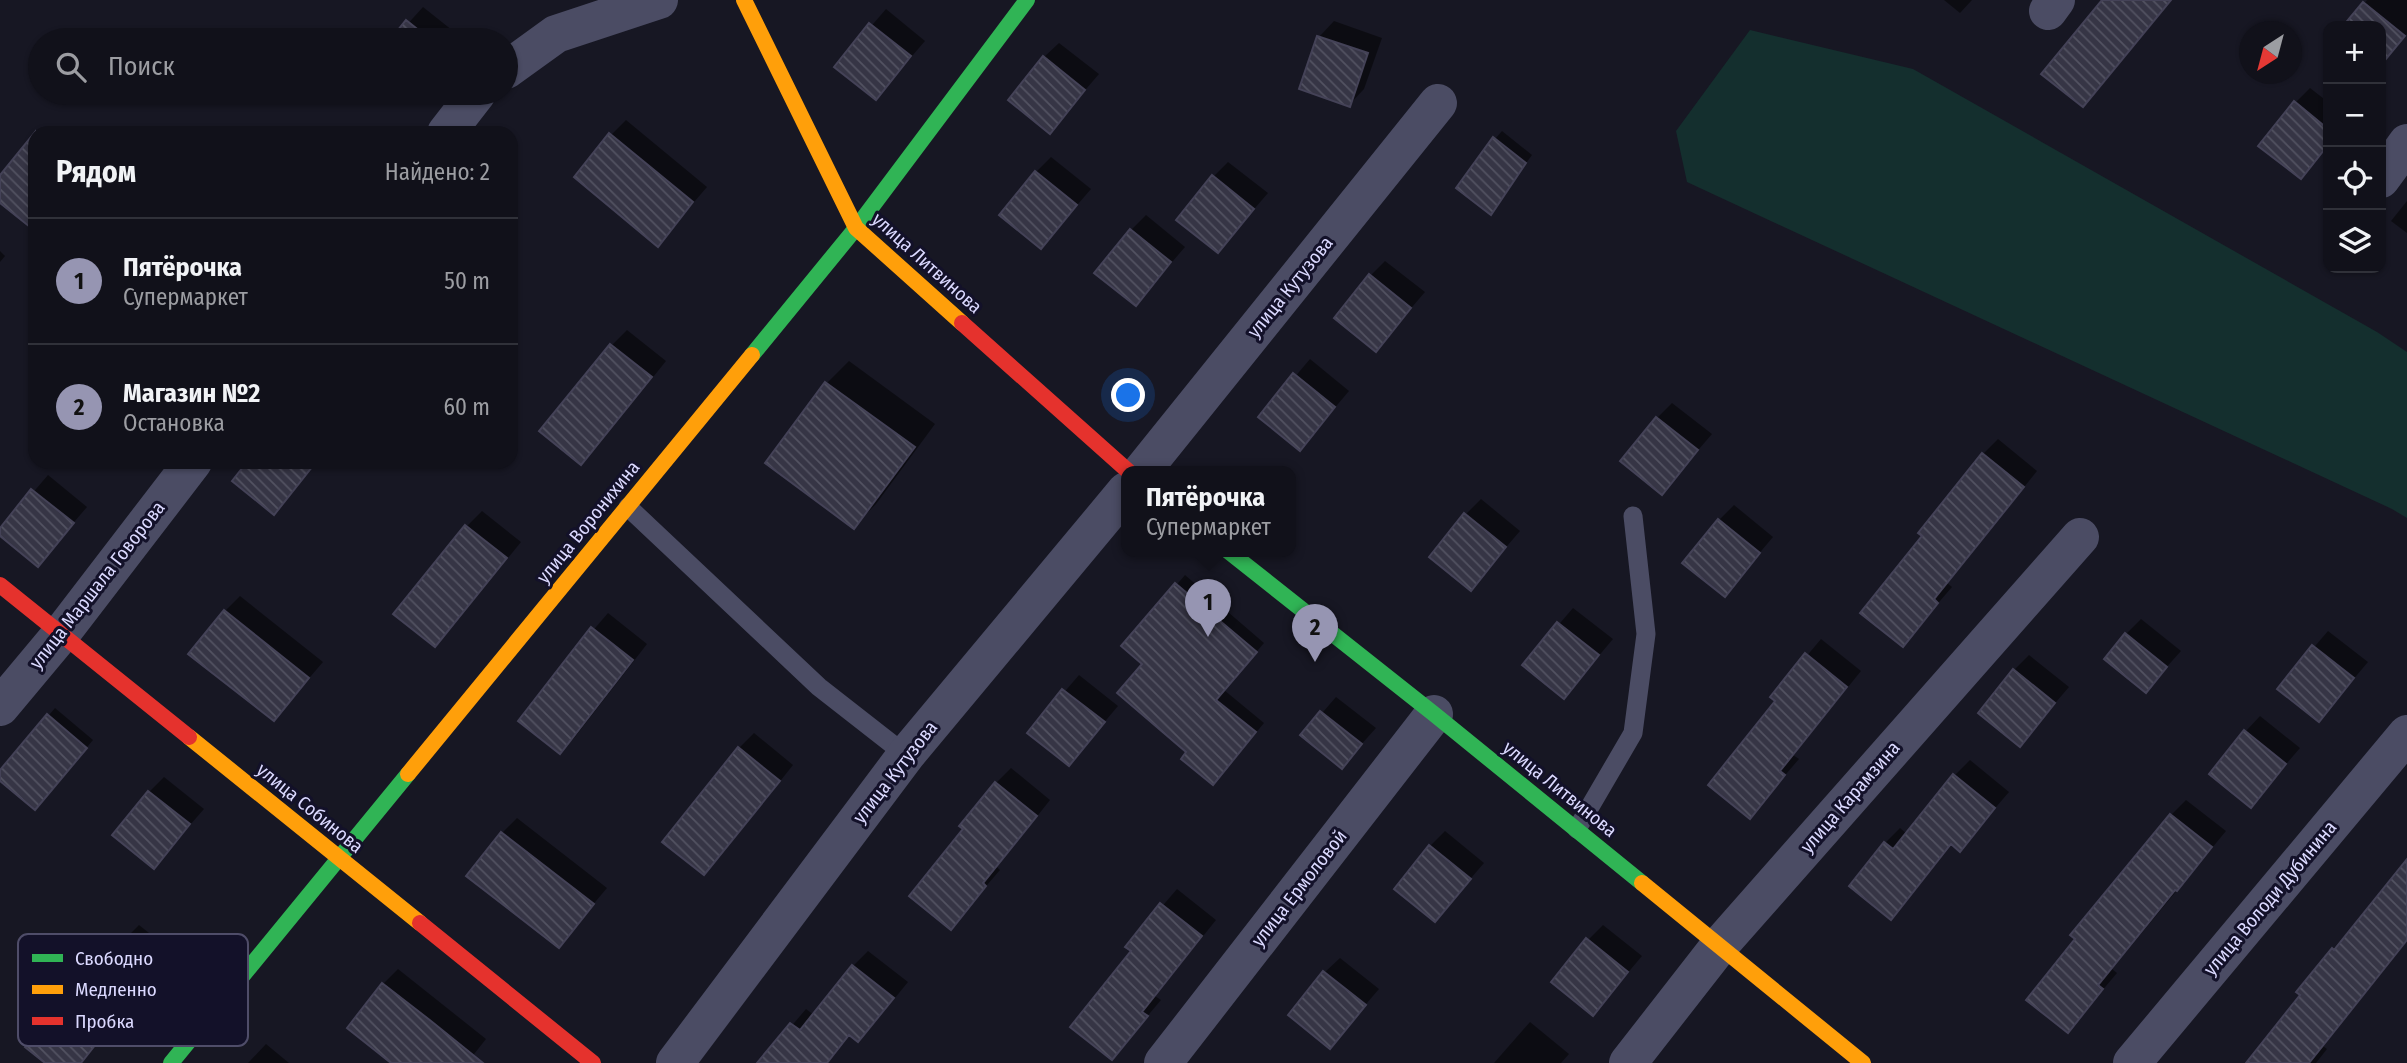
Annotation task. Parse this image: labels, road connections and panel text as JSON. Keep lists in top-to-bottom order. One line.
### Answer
{"streets":{"street":["улица Литвинова","улица Кутузова","улица Воронихина","улица Маршала Говорова","улица Карамзина","улица Собинова","улица Ермоловой","улица Володи Дубинина"]},"crossings":[["улица Литвинова","улица Воронихина"],["улица Литвинова","улица Карамзина"],["улица Литвинова","улица Ермоловой"],["улица Воронихина","улица Собинова"],["улица Маршала Говорова","улица Собинова"]],"legend":["Свободно","Медленно","Пробка"],"north":"bottom left","page":{"map_buttons":["+","−"],"search":"Поиск","heading":["Рядом","Найдено: 2"],"list":[{"mark":"1","name":"Пятёрочка","note":"Супермаркет","value":"50 m"},{"mark":"2","name":"Магазин №2","note":"Остановка","value":"60 m"}],"popup":["Пятёрочка","Супермаркет"],"pins":["1","2"]}}
